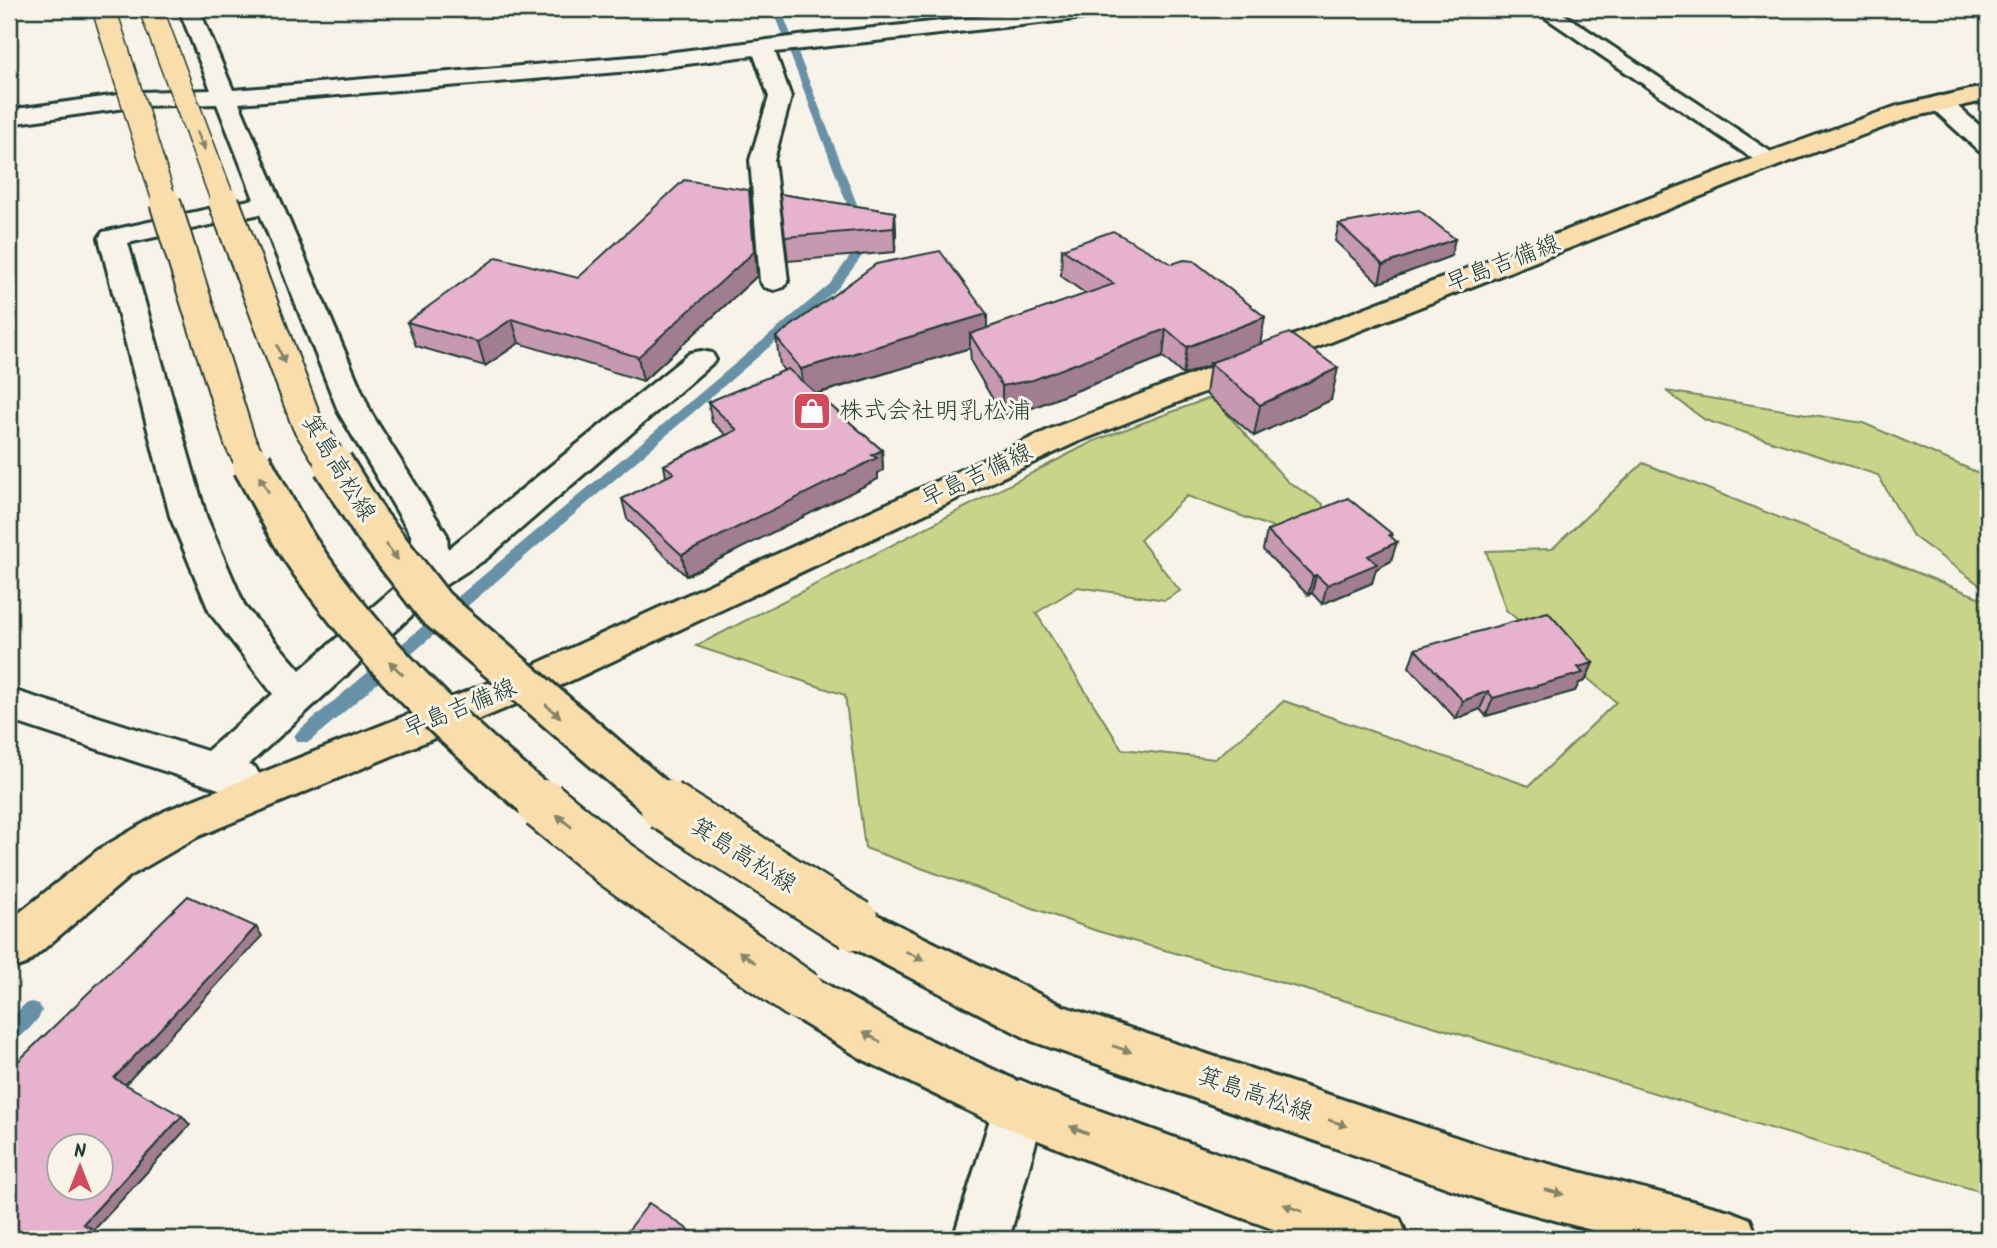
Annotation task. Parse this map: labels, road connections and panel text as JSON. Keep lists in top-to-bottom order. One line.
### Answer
{"streets":{"main road":["早島吉備線","箕島高松線"]},"places":{"shop":["株式会社明乳松浦"]},"north":"top"}
